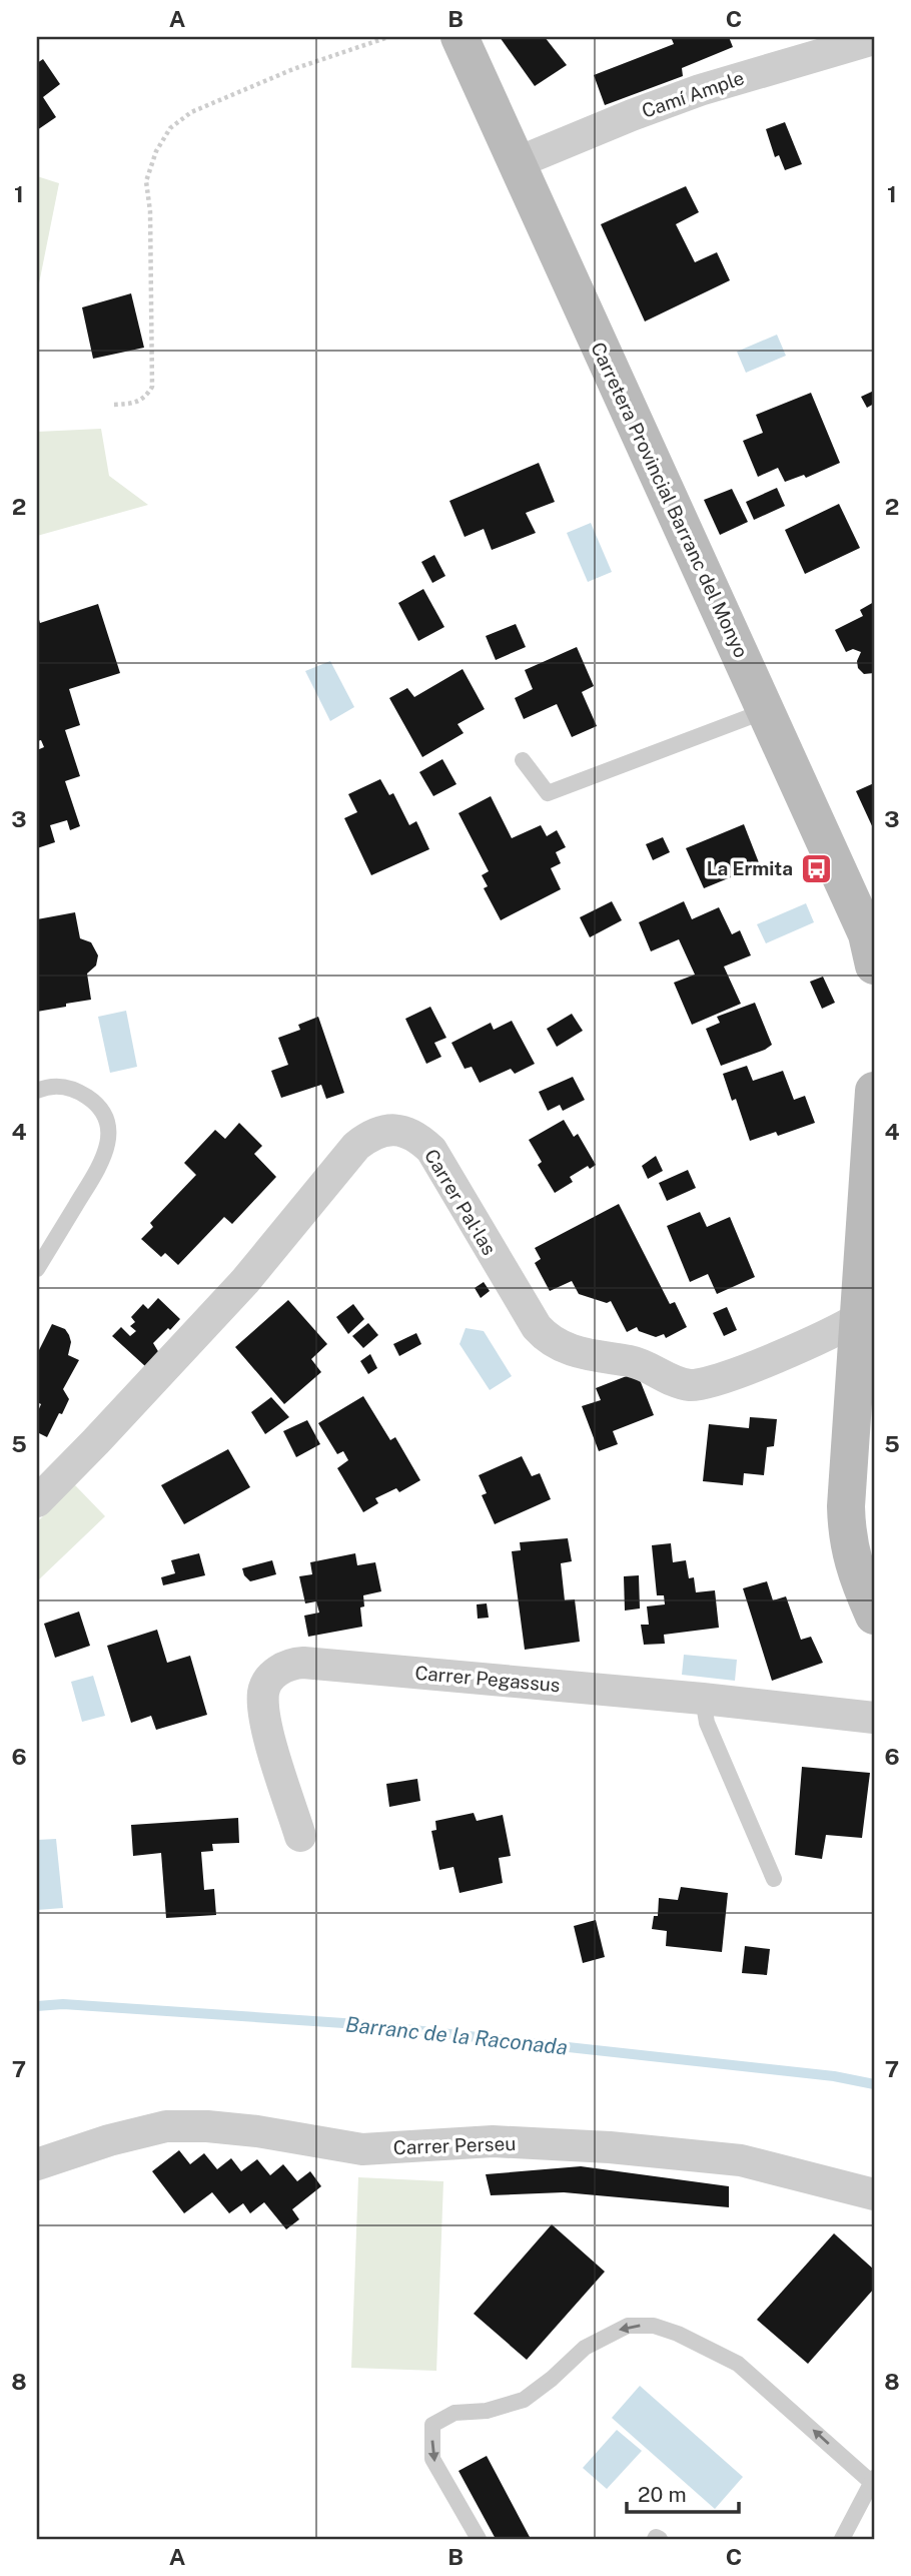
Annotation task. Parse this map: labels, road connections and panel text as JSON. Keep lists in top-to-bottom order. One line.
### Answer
{"streets":{"street":["Camí Ample","Carretera Provincial Barranc del Monyo","Carrer Pal·las","Carrer Pegassus","Carrer Perseu"]},"crossings":[["Camí Ample","Carretera Provincial Barranc del Monyo"]],"water":["Barranc de la Raconada"],"places":{"bus stop":["La Ermita"]},"scale_bar":"20 m","grid":{"columns":["A","B","C"],"rows":["1","2","3","4","5","6","7","8"]}}
